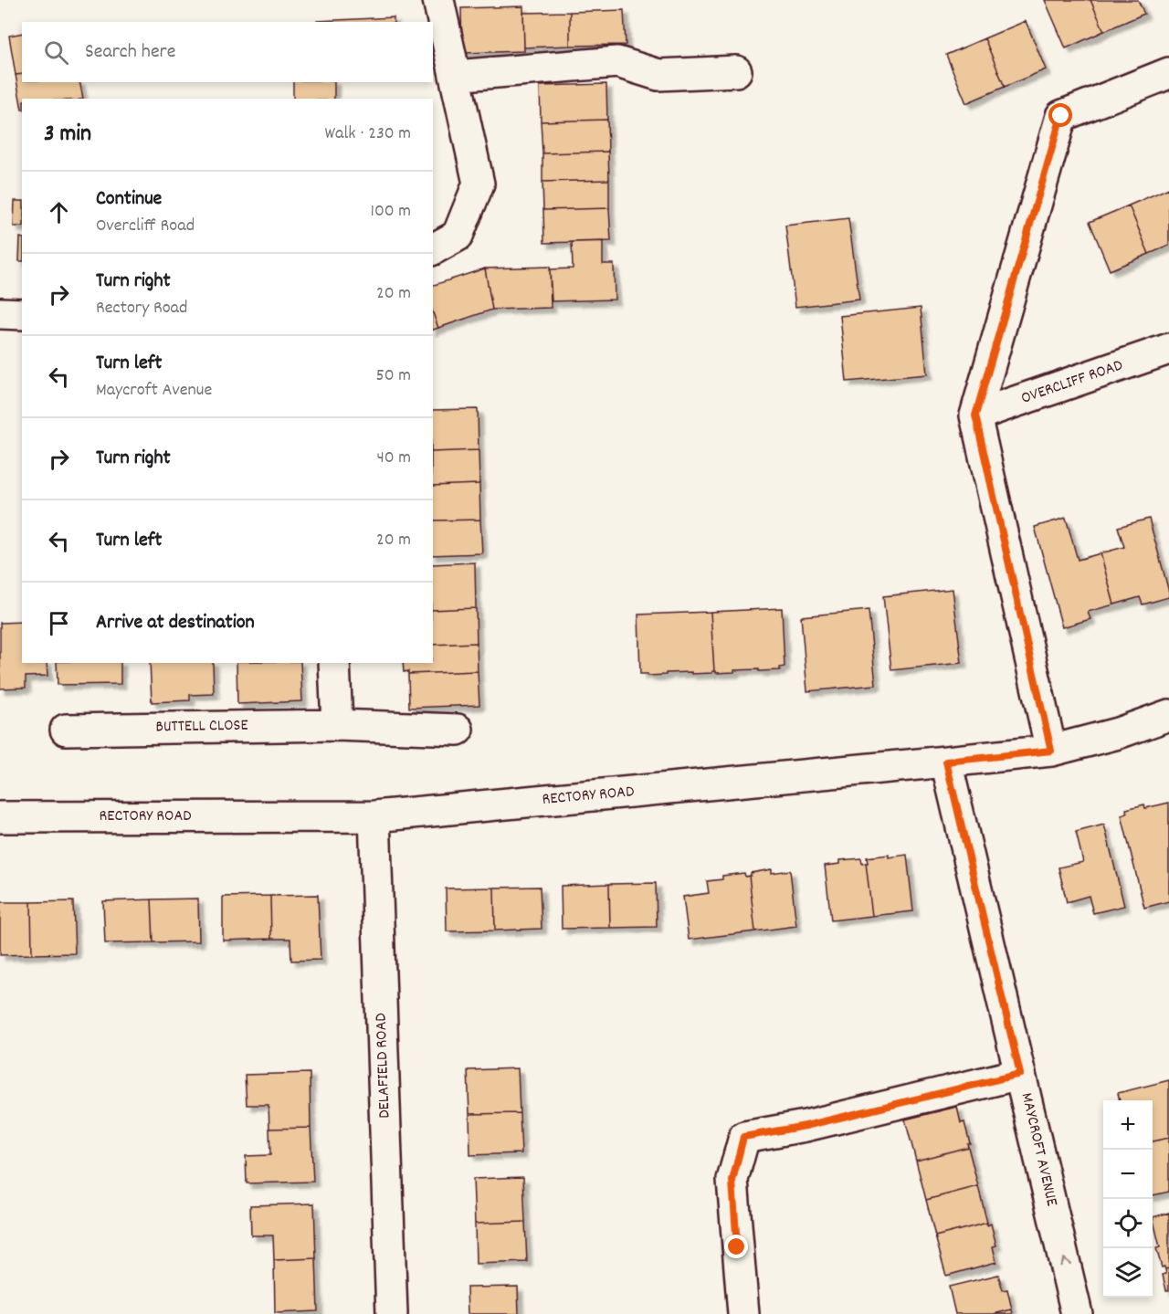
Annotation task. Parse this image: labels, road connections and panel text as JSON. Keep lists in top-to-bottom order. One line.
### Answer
{"streets":{"street":["OVERCLIFF ROAD","BUTTELL CLOSE","RECTORY ROAD","DELAFIELD ROAD","MAYCROFT AVENUE"]},"crossings":[["RECTORY ROAD","DELAFIELD ROAD"],["RECTORY ROAD","MAYCROFT AVENUE"]],"one_way":["MAYCROFT AVENUE"],"page":{"search":"Search here","heading":["3 min","Walk · 230 m"],"list":[["Continue","Overcliff Road","100 m"],["Turn right","Rectory Road","20 m"],["Turn left","Maycroft Avenue","50 m"],["Turn right","40 m"],["Turn left","20 m"],"Arrive at destination"],"map_buttons":["+","−"]}}
